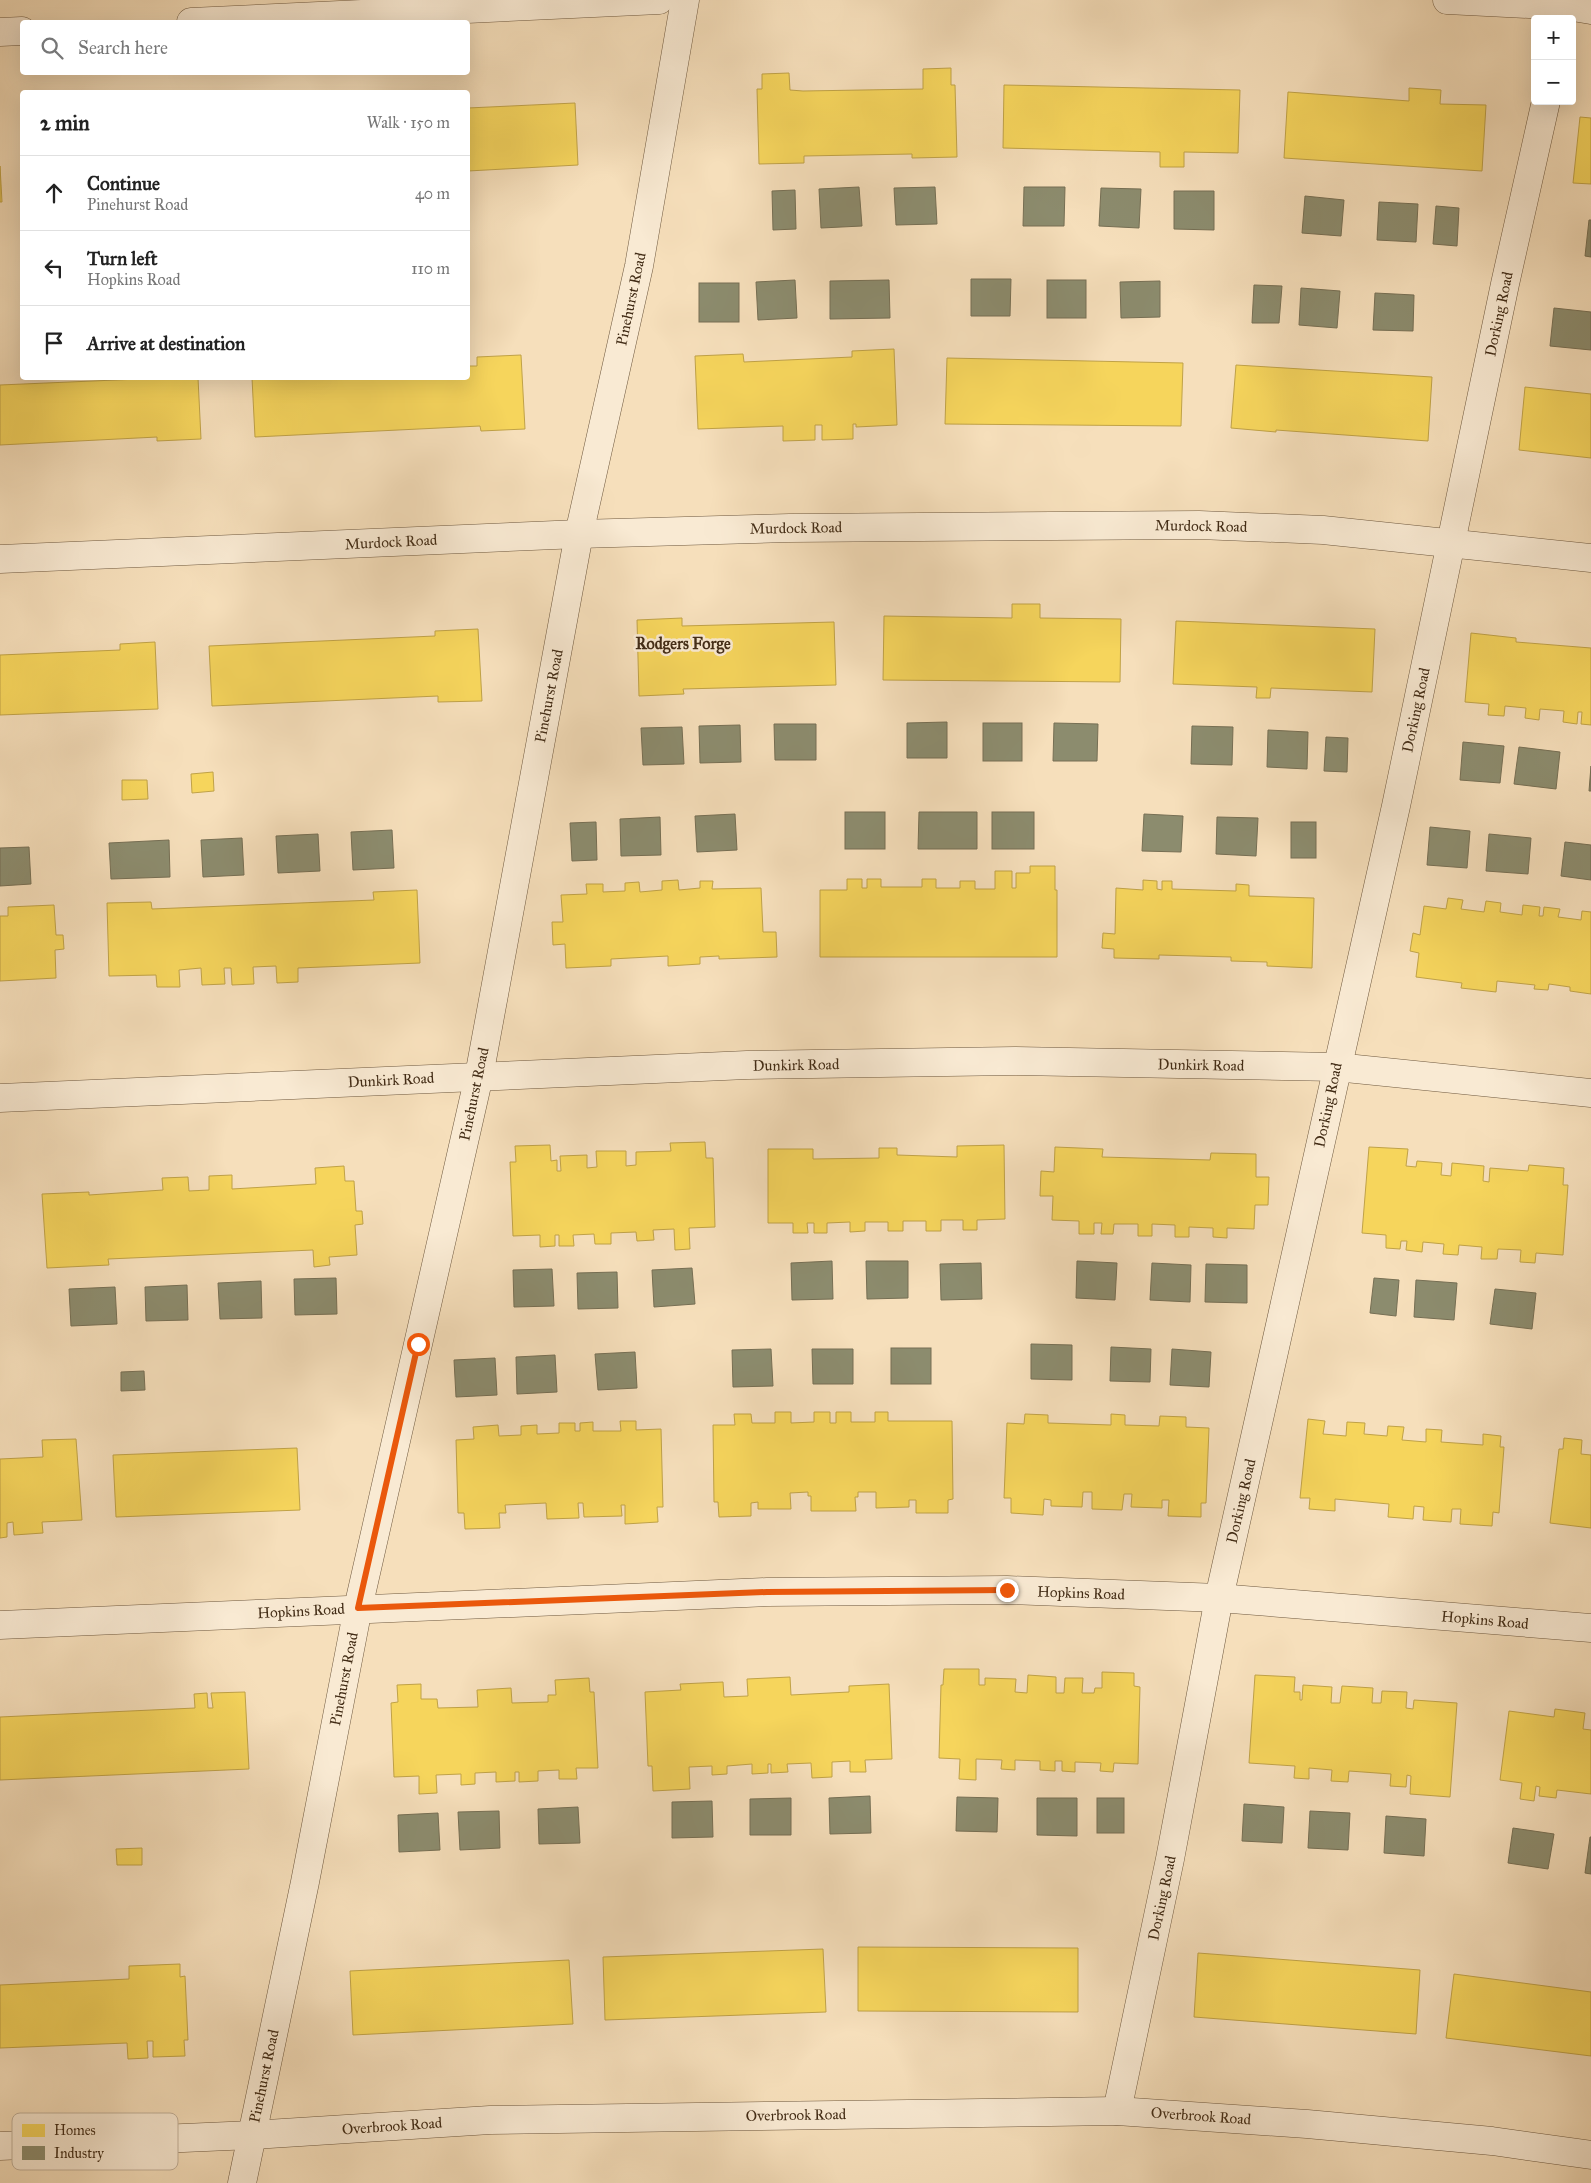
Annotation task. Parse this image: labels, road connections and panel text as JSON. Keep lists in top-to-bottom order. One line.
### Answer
{"streets":{"street":["Pinehurst Road","Dorking Road","Murdock Road","Dunkirk Road","Hopkins Road","Overbrook Road"]},"crossings":[["Pinehurst Road","Murdock Road"],["Pinehurst Road","Dunkirk Road"],["Pinehurst Road","Hopkins Road"],["Pinehurst Road","Overbrook Road"],["Dorking Road","Murdock Road"],["Dorking Road","Dunkirk Road"],["Dorking Road","Hopkins Road"],["Dorking Road","Overbrook Road"]],"districts":["Rodgers Forge"],"legend":["Homes","Industry"],"page":{"map_buttons":["+","−"],"search":"Search here","heading":["2 min","Walk · 150 m"],"list":[["Continue","Pinehurst Road","40 m"],["Turn left","Hopkins Road","110 m"],"Arrive at destination"]}}
